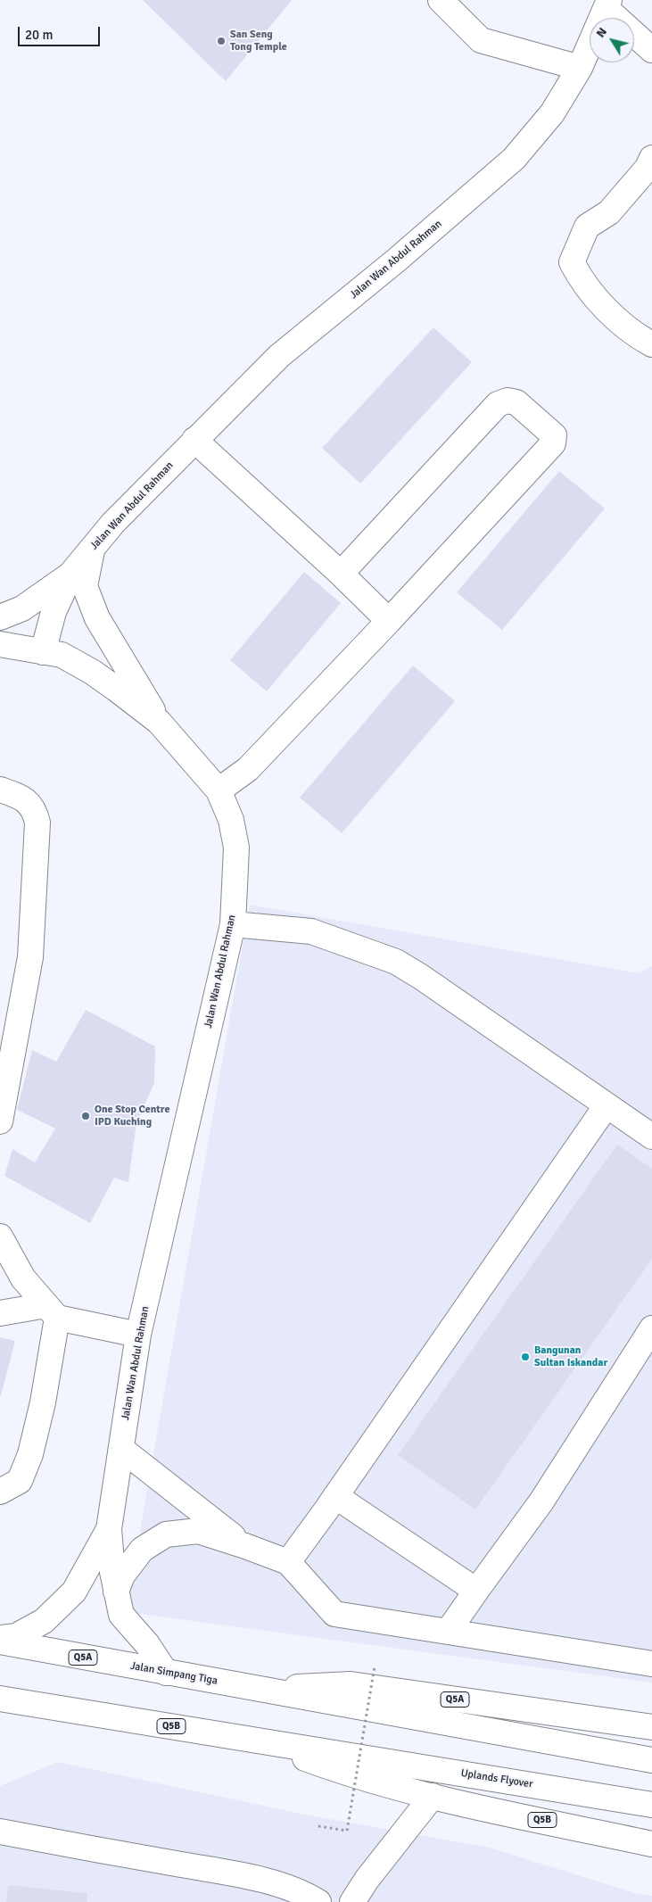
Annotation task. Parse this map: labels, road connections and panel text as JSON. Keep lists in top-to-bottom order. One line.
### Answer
{"streets":{"street":["Jalan Wan Abdul Rahman","Q5A","Jalan Simpang Tiga","Q5B","Uplands Flyover"]},"crossings":[["Q5A","Jalan Simpang Tiga"],["Q5B","Uplands Flyover"]],"places":["San Seng Tong Temple","One Stop Centre IPD Kuching","Bangunan Sultan Iskandar"],"scale_bar":"20 m","north":"top left"}
